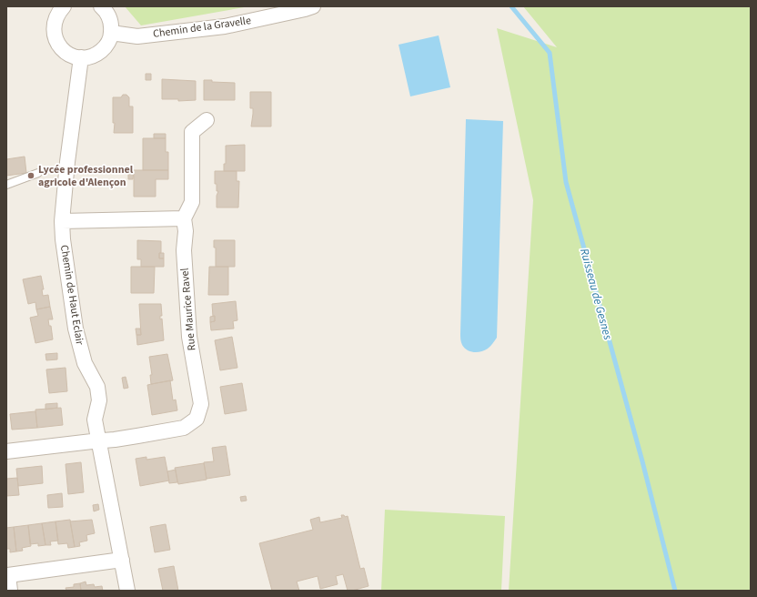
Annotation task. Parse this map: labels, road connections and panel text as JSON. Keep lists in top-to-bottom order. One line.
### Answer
{"streets":{"street":["Chemin de la Gravelle","Chemin de Haut Eclair","Rue Maurice Ravel"]},"crossings":[["Chemin de Haut Eclair","Rue Maurice Ravel"]],"water":["Ruisseau de Gesnes"],"places":["Lycée professionnel agricole d'Alençon"]}
